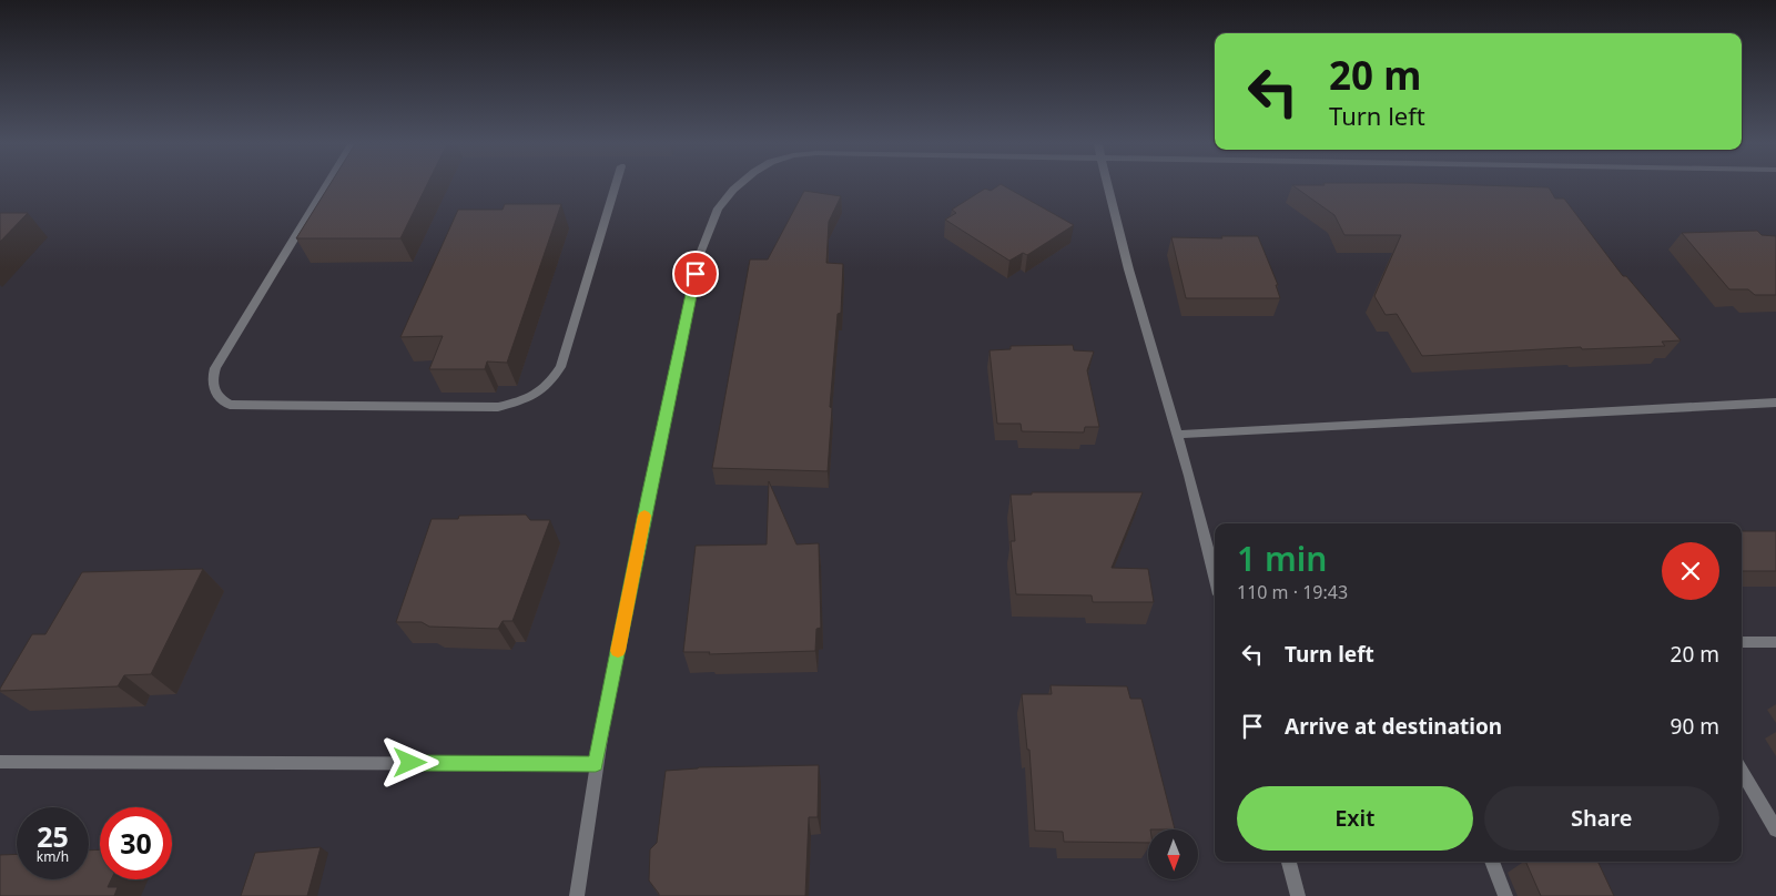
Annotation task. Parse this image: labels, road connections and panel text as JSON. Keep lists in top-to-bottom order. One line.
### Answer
{"north":"bottom","page":{"turn":["20 m","Turn left"],"heading":["1 min","110 m · 19:43"],"list":[{"name":"Turn left","value":"20 m"},{"name":"Arrive at destination","value":"90 m"}],"buttons":["Exit","Share"],"speed":"25 km/h","limit":"30"}}
